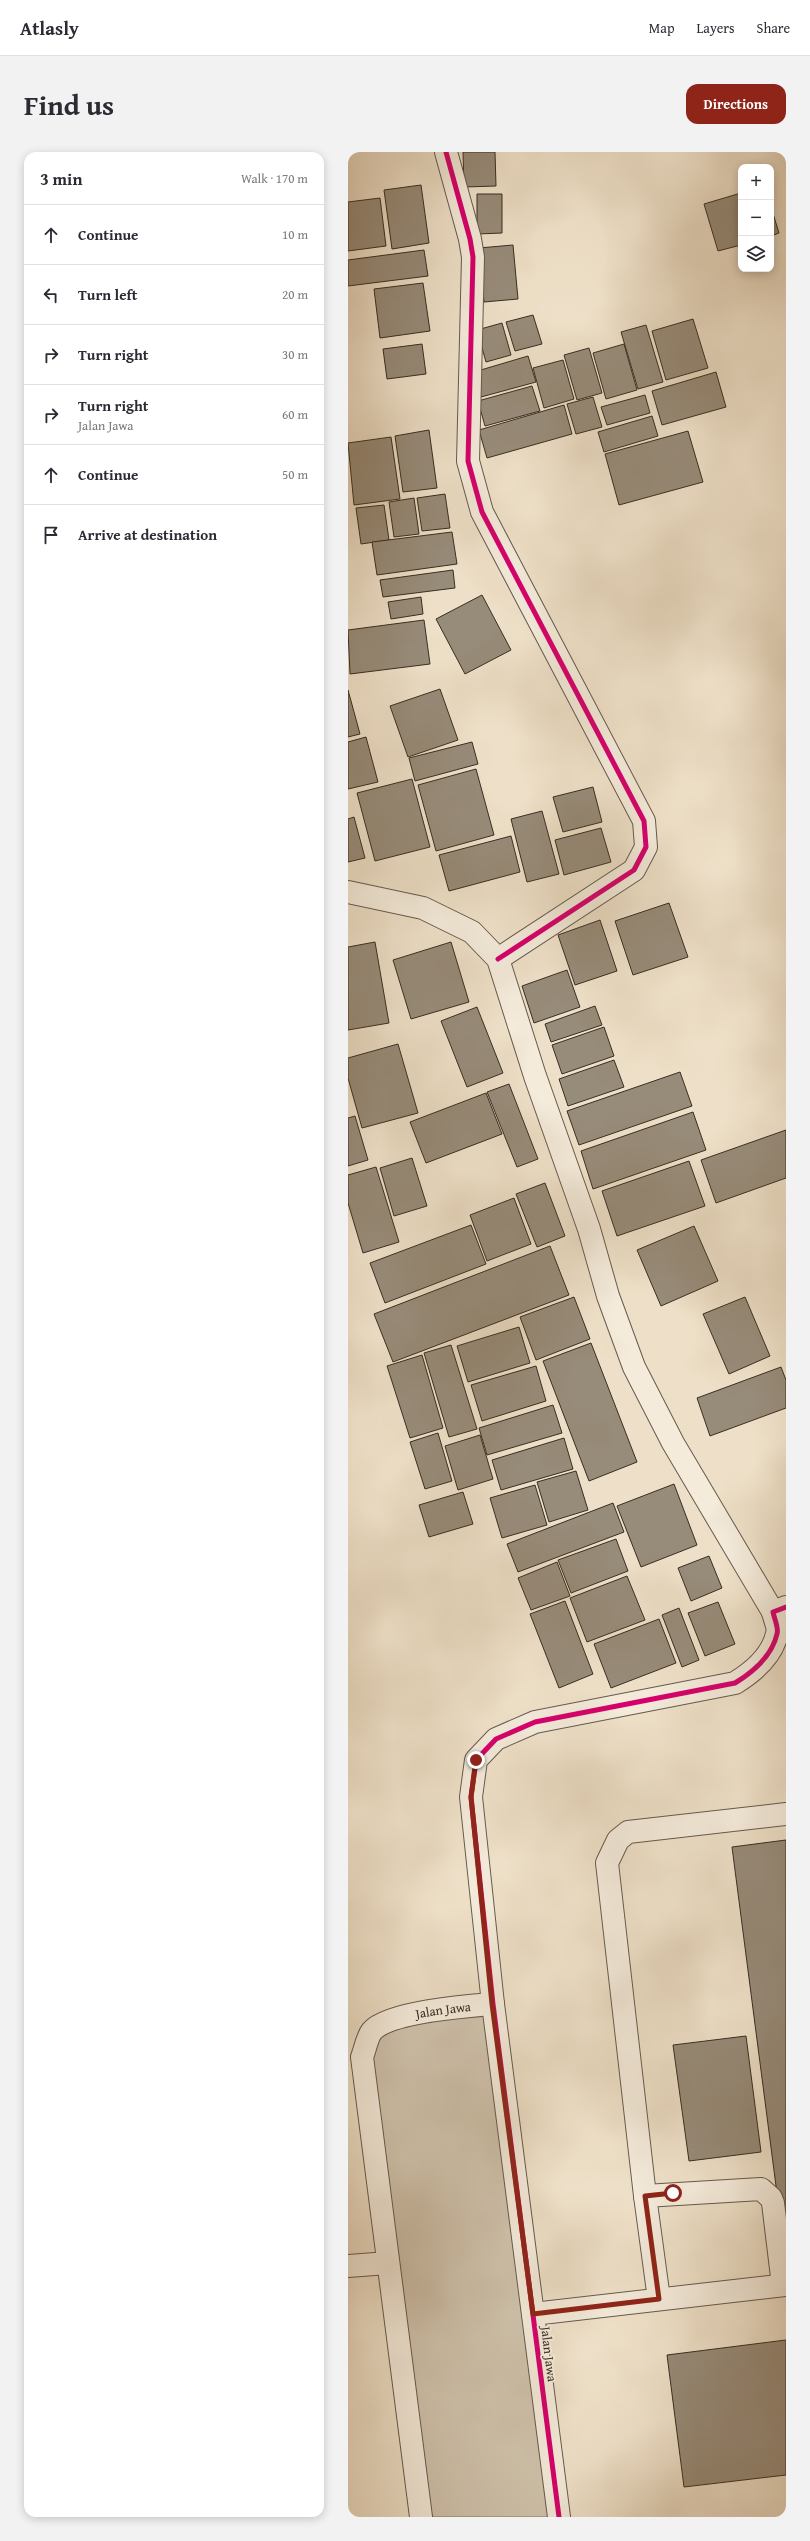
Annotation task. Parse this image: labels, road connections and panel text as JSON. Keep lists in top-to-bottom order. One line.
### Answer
{"streets":{"street":["Jalan Jawa"]},"page":{"header":"Atlasly","nav":["Map","Layers","Share"],"title":"Find us","buttons":"Directions","heading":["3 min","Walk · 170 m"],"map_buttons":["+","−"],"list":[["Continue","10 m"],["Turn left","20 m"],["Turn right","30 m"],["Turn right","Jalan Jawa","60 m"],["Continue","50 m"],"Arrive at destination"]}}
